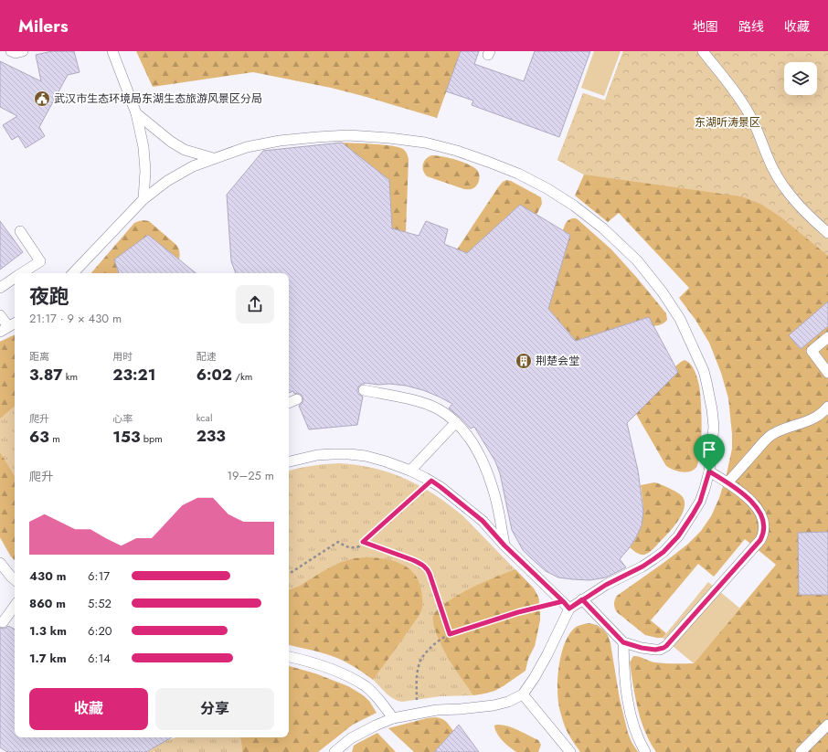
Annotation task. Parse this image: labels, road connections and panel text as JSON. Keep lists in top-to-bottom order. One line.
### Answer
{"parks":["东湖听涛景区"],"places":{"public building":["武汉市生态环境局东湖生态旅游风景区分局"],"building":["荆楚会堂"]},"page":{"header":"Milers","nav":["地图","路线","收藏"],"heading":["夜跑","21:17 · 9 × 430 m"],"stats":[["距离","3.87 km"],["用时","23:21"],["配速","6:02 /km"],["爬升","63 m"],["心率","153 bpm"],["kcal","233"]],"chart":["爬升","19–25 m"],"list":[{"name":"430 m","note":"6:17"},{"name":"860 m","note":"5:52"},{"name":"1.3 km","note":"6:20"},{"name":"1.7 km","note":"6:14"}],"buttons":["收藏","分享"]}}
